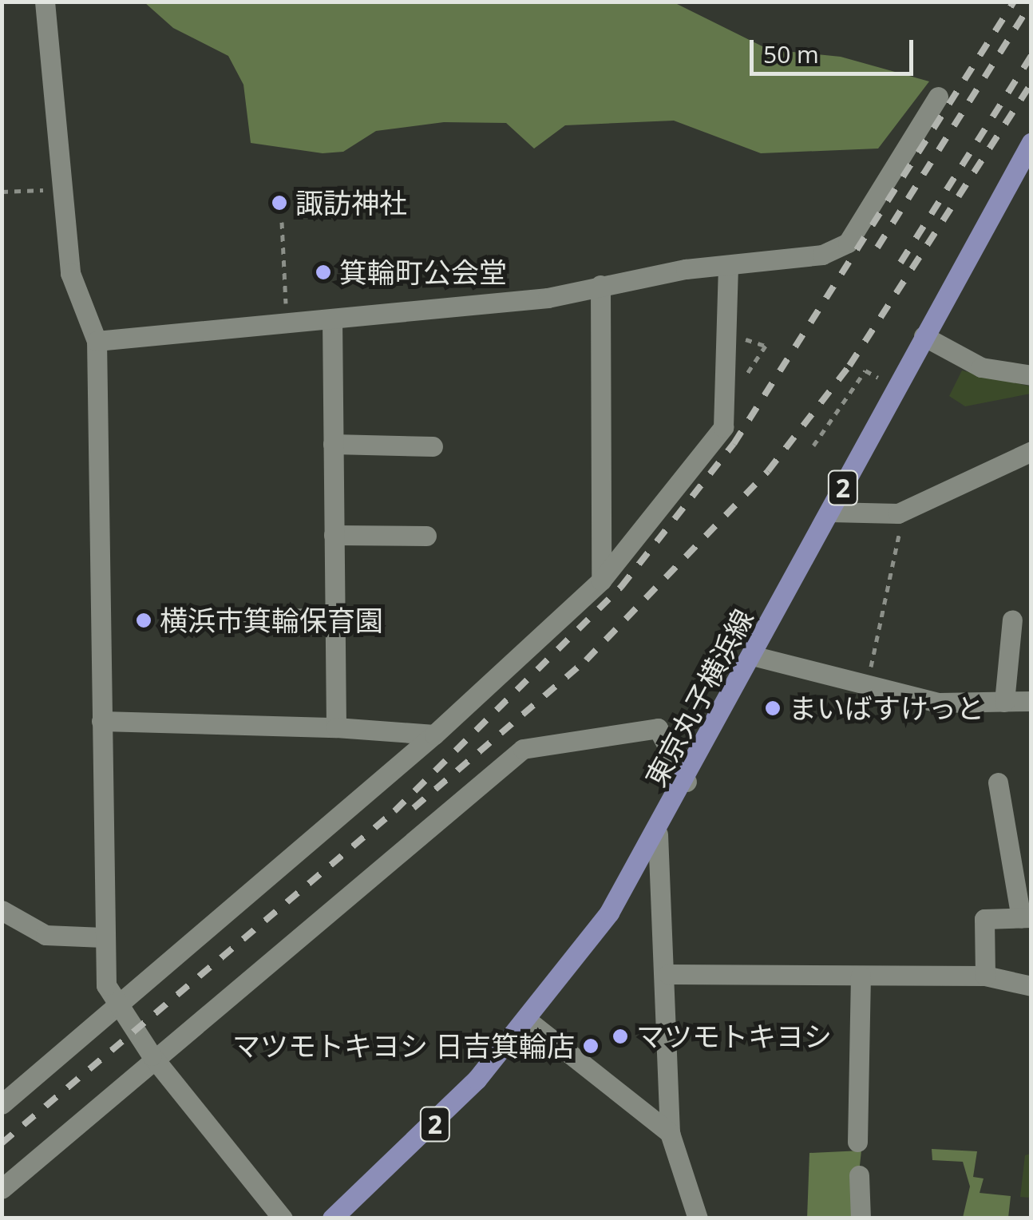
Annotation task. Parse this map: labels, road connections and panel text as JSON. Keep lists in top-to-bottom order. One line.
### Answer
{"streets":{"main road":["2","東京丸子横浜線"]},"places":["諏訪神社","箕輪町公会堂","横浜市箕輪保育園","まいばすけっと","マツモトキヨシ","マツモトキヨシ 日吉箕輪店"],"scale_bar":"50 m"}
